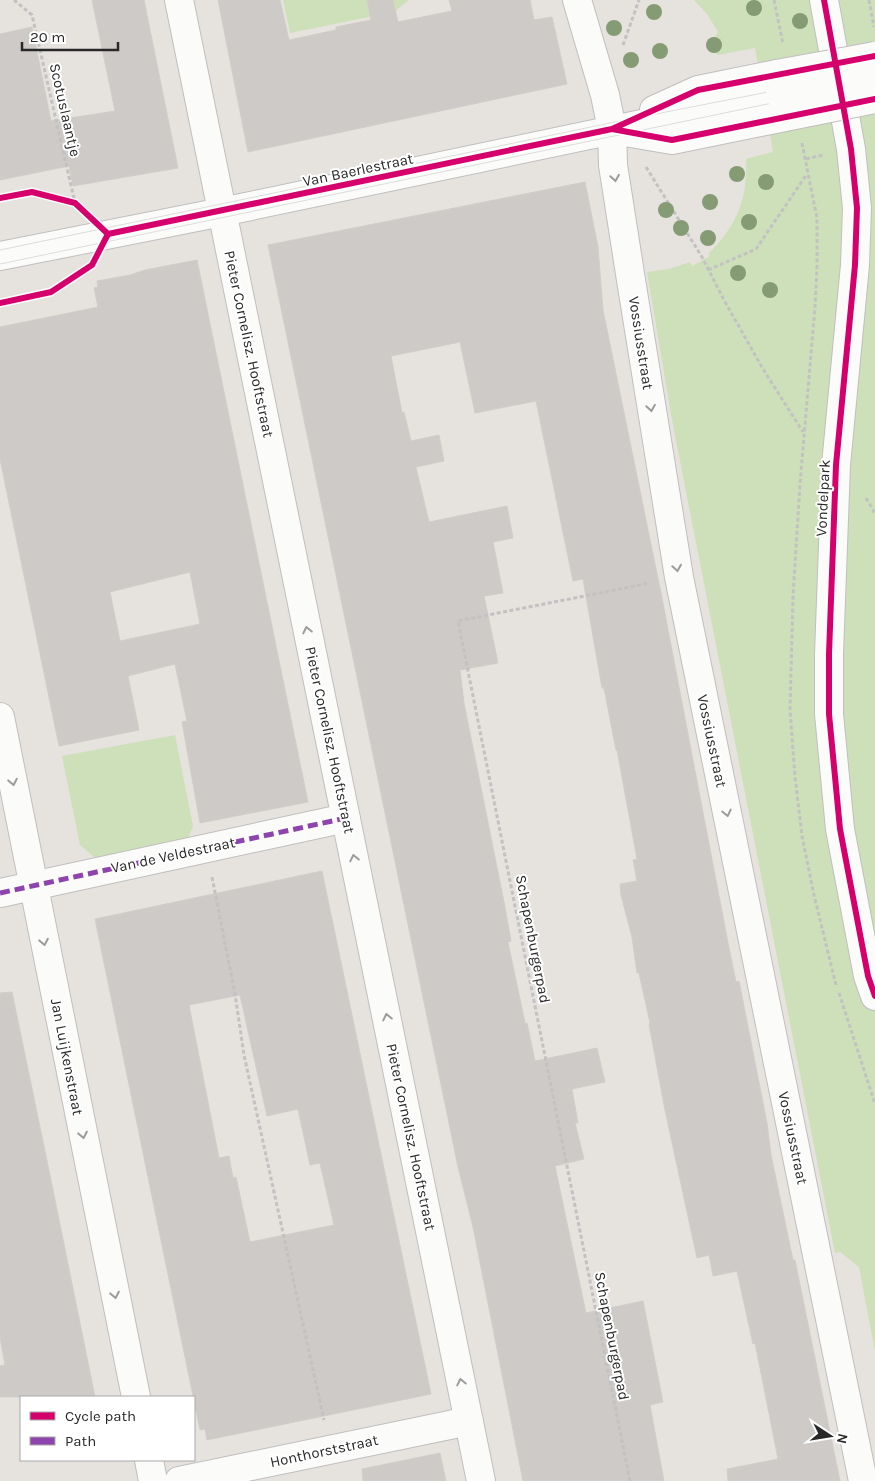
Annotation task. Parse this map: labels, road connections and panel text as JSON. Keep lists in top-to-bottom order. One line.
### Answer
{"streets":{"street":["Van Baerlestraat","Vossiusstraat","Pieter Cornelisz. Hooftstraat","Vondelpark","Van de Veldestraat","Jan Luijkenstraat","Honthorststraat"],"path":["Scotuslaantje","Schapenburgerpad"]},"crossings":[["Van Baerlestraat","Vossiusstraat"],["Van Baerlestraat","Pieter Cornelisz. Hooftstraat"],["Vossiusstraat","Schapenburgerpad"],["Pieter Cornelisz. Hooftstraat","Van de Veldestraat"],["Pieter Cornelisz. Hooftstraat","Honthorststraat"],["Van de Veldestraat","Jan Luijkenstraat"]],"one_way":["Vossiusstraat","Pieter Cornelisz. Hooftstraat","Jan Luijkenstraat"],"legend":["Cycle path","Path"],"scale_bar":"20 m","north":"right"}
